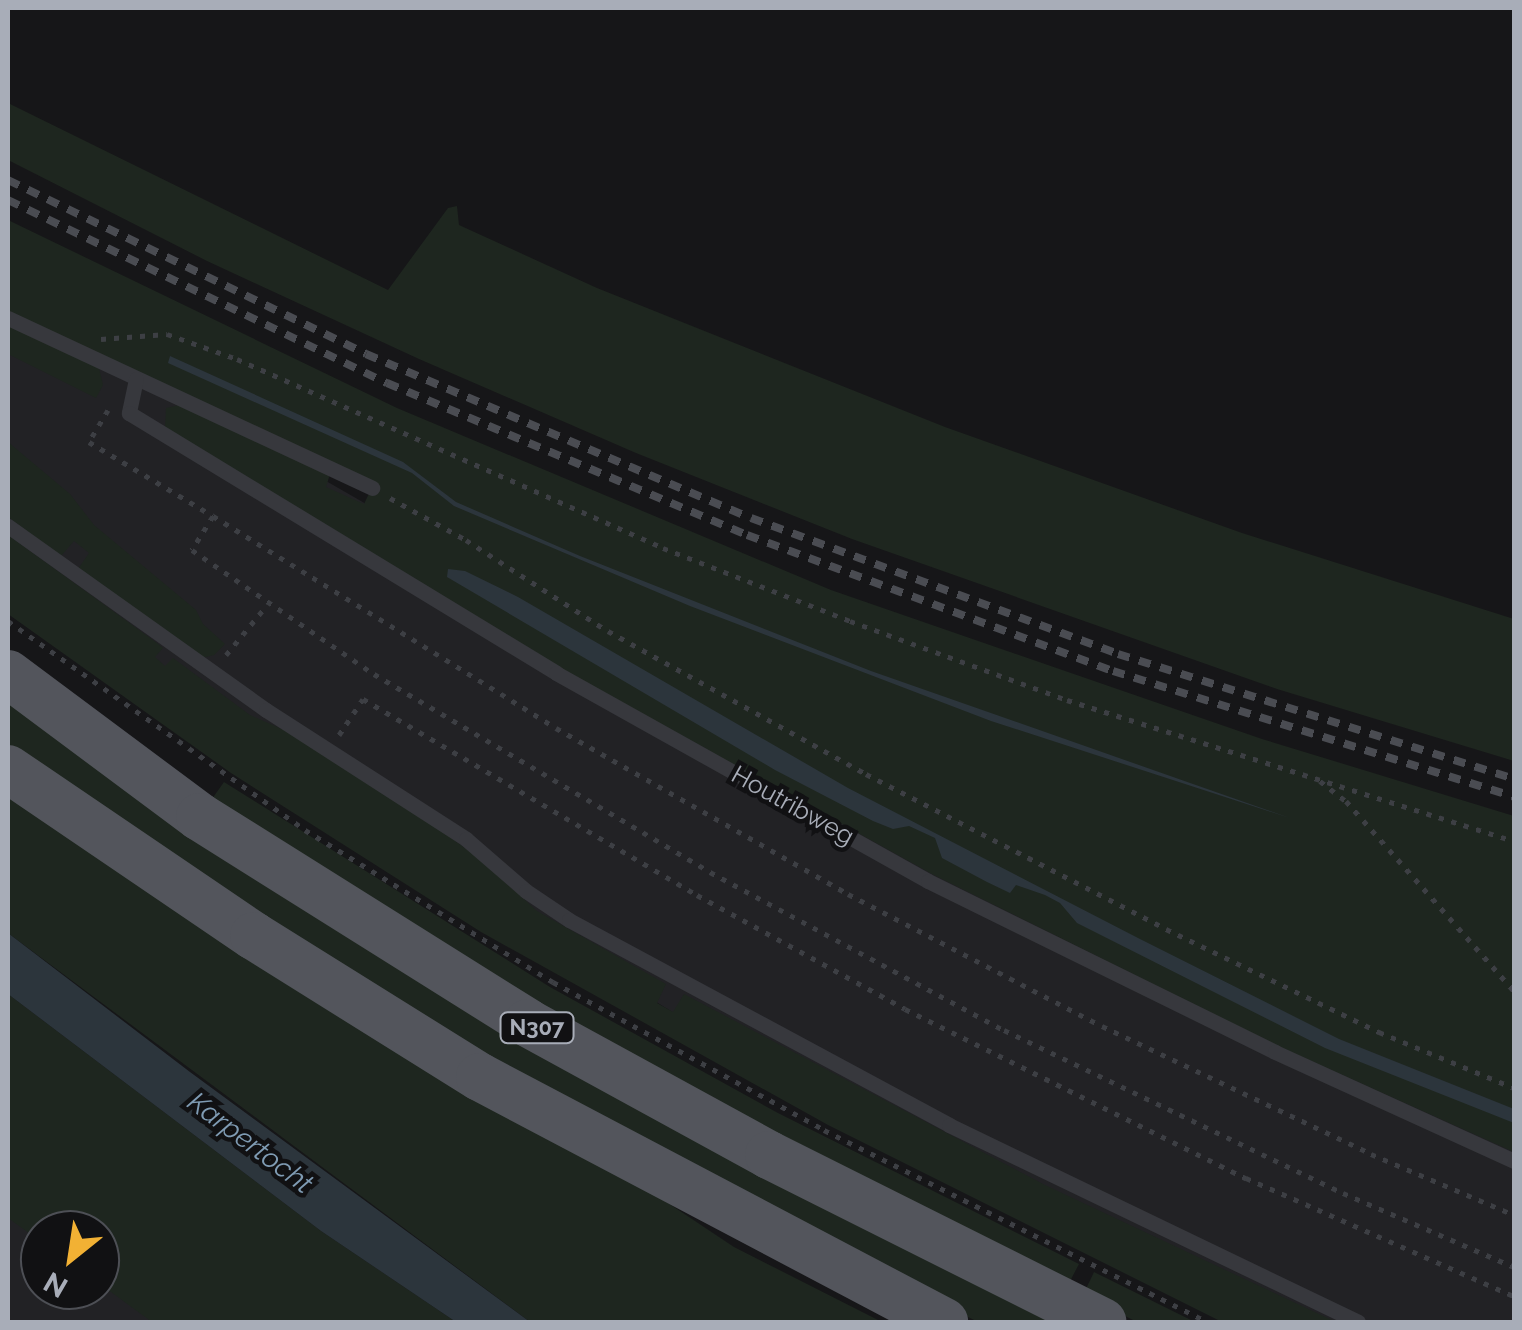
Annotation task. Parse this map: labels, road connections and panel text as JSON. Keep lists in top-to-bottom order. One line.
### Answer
{"streets":{"main road":["N307"],"lane":["Houtribweg"]},"water":["Karpertocht"],"north":"bottom left"}
